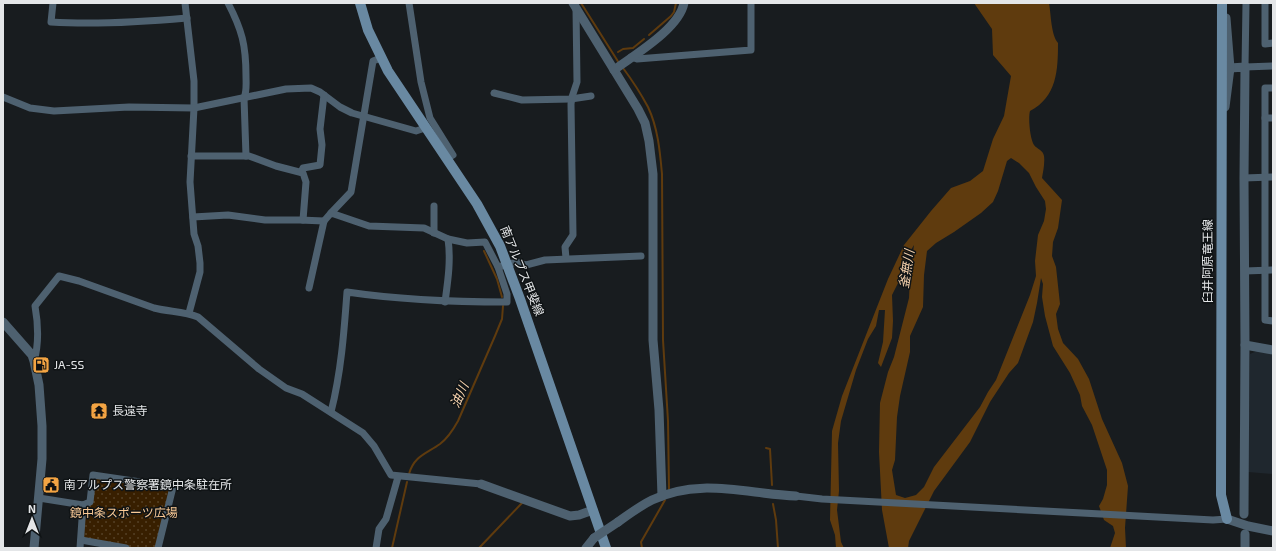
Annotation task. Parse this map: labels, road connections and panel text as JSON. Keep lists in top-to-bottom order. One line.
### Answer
{"streets":{"main road":["臼井阿原竜王線","南アルプス甲斐線"]},"water":["釜無川","油川"],"parks":["鏡中条スポーツ広場"],"places":{"fuel station":["JA-SS"],"temple":["長遠寺"],"public building":["南アルプス警察署鏡中条駐在所"]},"north":"top"}
